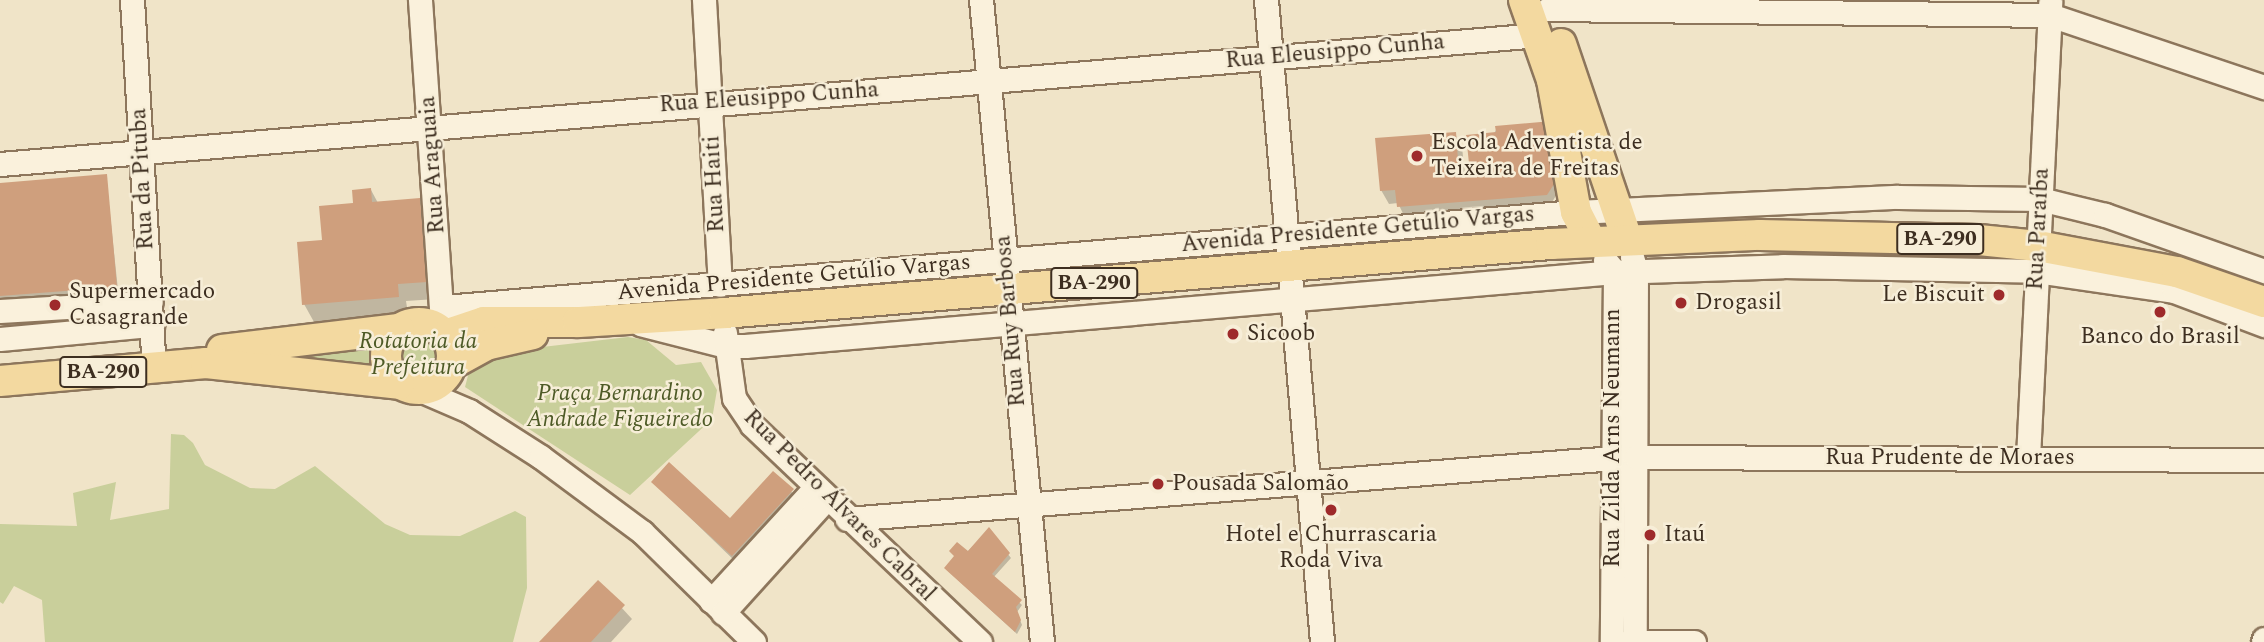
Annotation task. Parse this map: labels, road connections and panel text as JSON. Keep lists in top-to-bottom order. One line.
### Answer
{"streets":{"main road":["Avenida Presidente Getúlio Vargas","BA-290"],"street":["Rua Eleusippo Cunha","Rua Araguaia","Rua da Pituba","Rua Haiti","Rua Paraíba","Rua Ruy Barbosa","Rua Zilda Arns Neumann","Rua Prudente de Moraes","Rua Pedro Álvares Cabral"]},"crossings":[["Rua Eleusippo Cunha","Rua Araguaia"],["Rua Eleusippo Cunha","Rua da Pituba"],["Rua Eleusippo Cunha","Rua Haiti"],["Rua Eleusippo Cunha","Rua Paraíba"],["Rua Eleusippo Cunha","Rua Ruy Barbosa"],["Rua Araguaia","Avenida Presidente Getúlio Vargas"],["Rua Araguaia","BA-290"],["Rua da Pituba","BA-290"],["Rua Haiti","Avenida Presidente Getúlio Vargas"],["Rua Haiti","Rua Pedro Álvares Cabral"],["Rua Paraíba","Avenida Presidente Getúlio Vargas"],["Rua Paraíba","Rua Prudente de Moraes"],["Avenida Presidente Getúlio Vargas","BA-290"],["Avenida Presidente Getúlio Vargas","Rua Ruy Barbosa"],["Avenida Presidente Getúlio Vargas","Rua Zilda Arns Neumann"],["Avenida Presidente Getúlio Vargas","Rua Pedro Álvares Cabral"],["Rua Ruy Barbosa","Rua Prudente de Moraes"],["Rua Zilda Arns Neumann","Rua Prudente de Moraes"],["Rua Prudente de Moraes","Rua Pedro Álvares Cabral"]],"parks":["Rotatoria da Prefeitura","Praça Bernardino Andrade Figueiredo"],"places":["Escola Adventista de Teixeira de Freitas","Le Biscuit","Drogasil","Supermercado Casagrande","Banco do Brasil","Sicoob","Pousada Salomão","Hotel e Churrascaria Roda Viva","Itaú"]}
